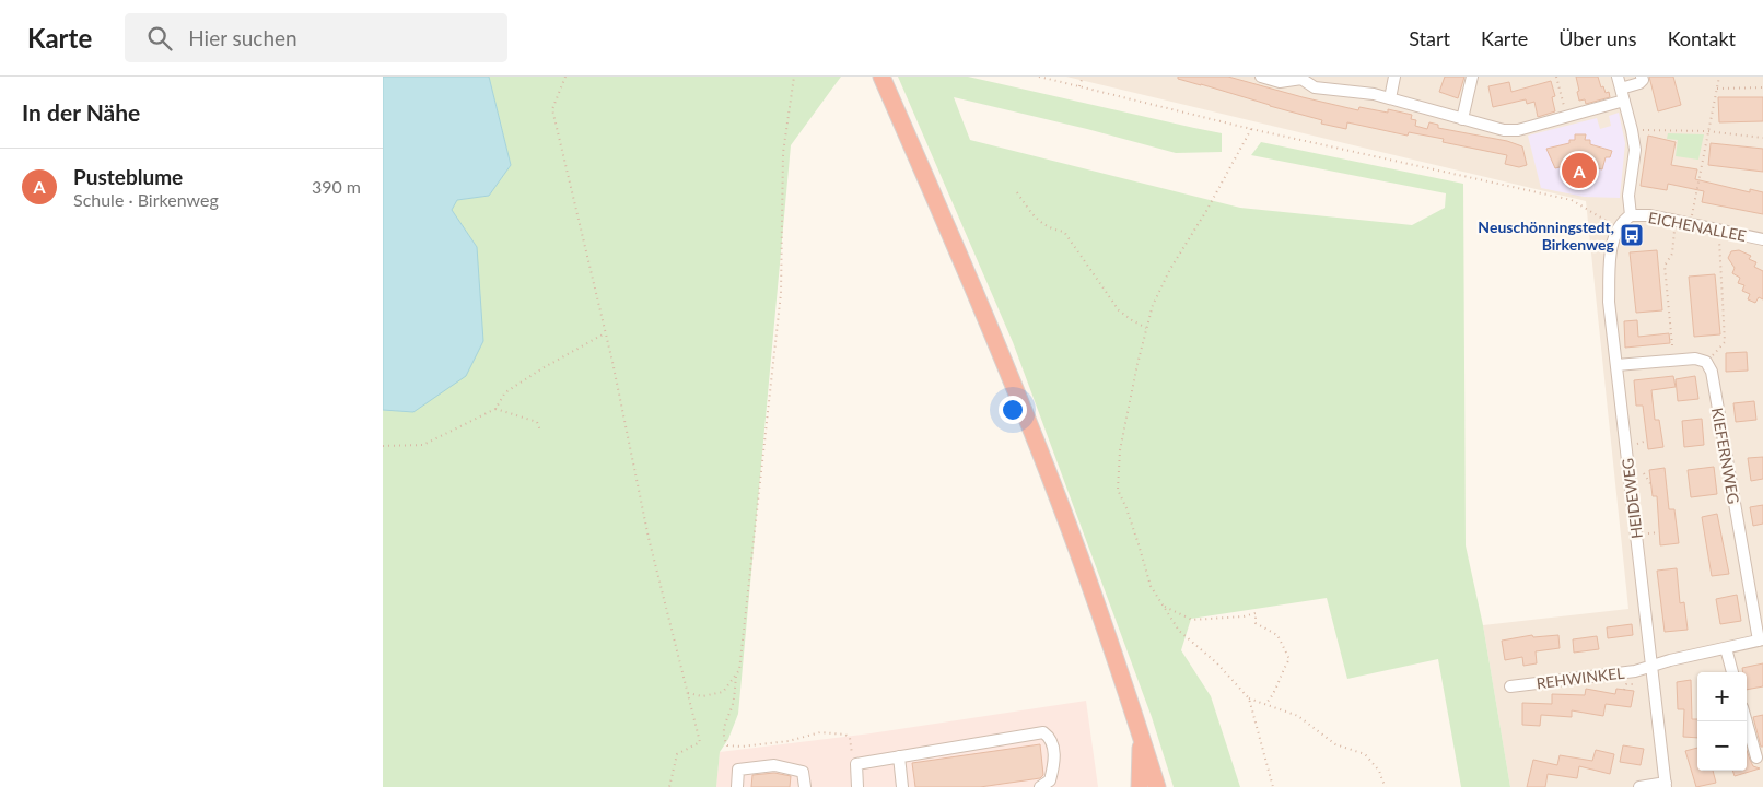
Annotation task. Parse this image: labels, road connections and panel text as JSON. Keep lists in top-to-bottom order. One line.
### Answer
{"streets":{"street":["EICHENALLEE","KIEFERNWEG","HEIDEWEG","REHWINKEL"]},"crossings":[["KIEFERNWEG","HEIDEWEG"],["KIEFERNWEG","REHWINKEL"],["HEIDEWEG","REHWINKEL"]],"places":{"bus stop":["Neuschönningstedt, Birkenweg"]},"page":{"header":"Karte","search":"Hier suchen","nav":["Start","Karte","Über uns","Kontakt"],"heading":"In der Nähe","list":[{"mark":"A","name":"Pusteblume","note":"Schule · Birkenweg","value":"390 m"}],"pins":"A","map_buttons":["+","−"]}}
